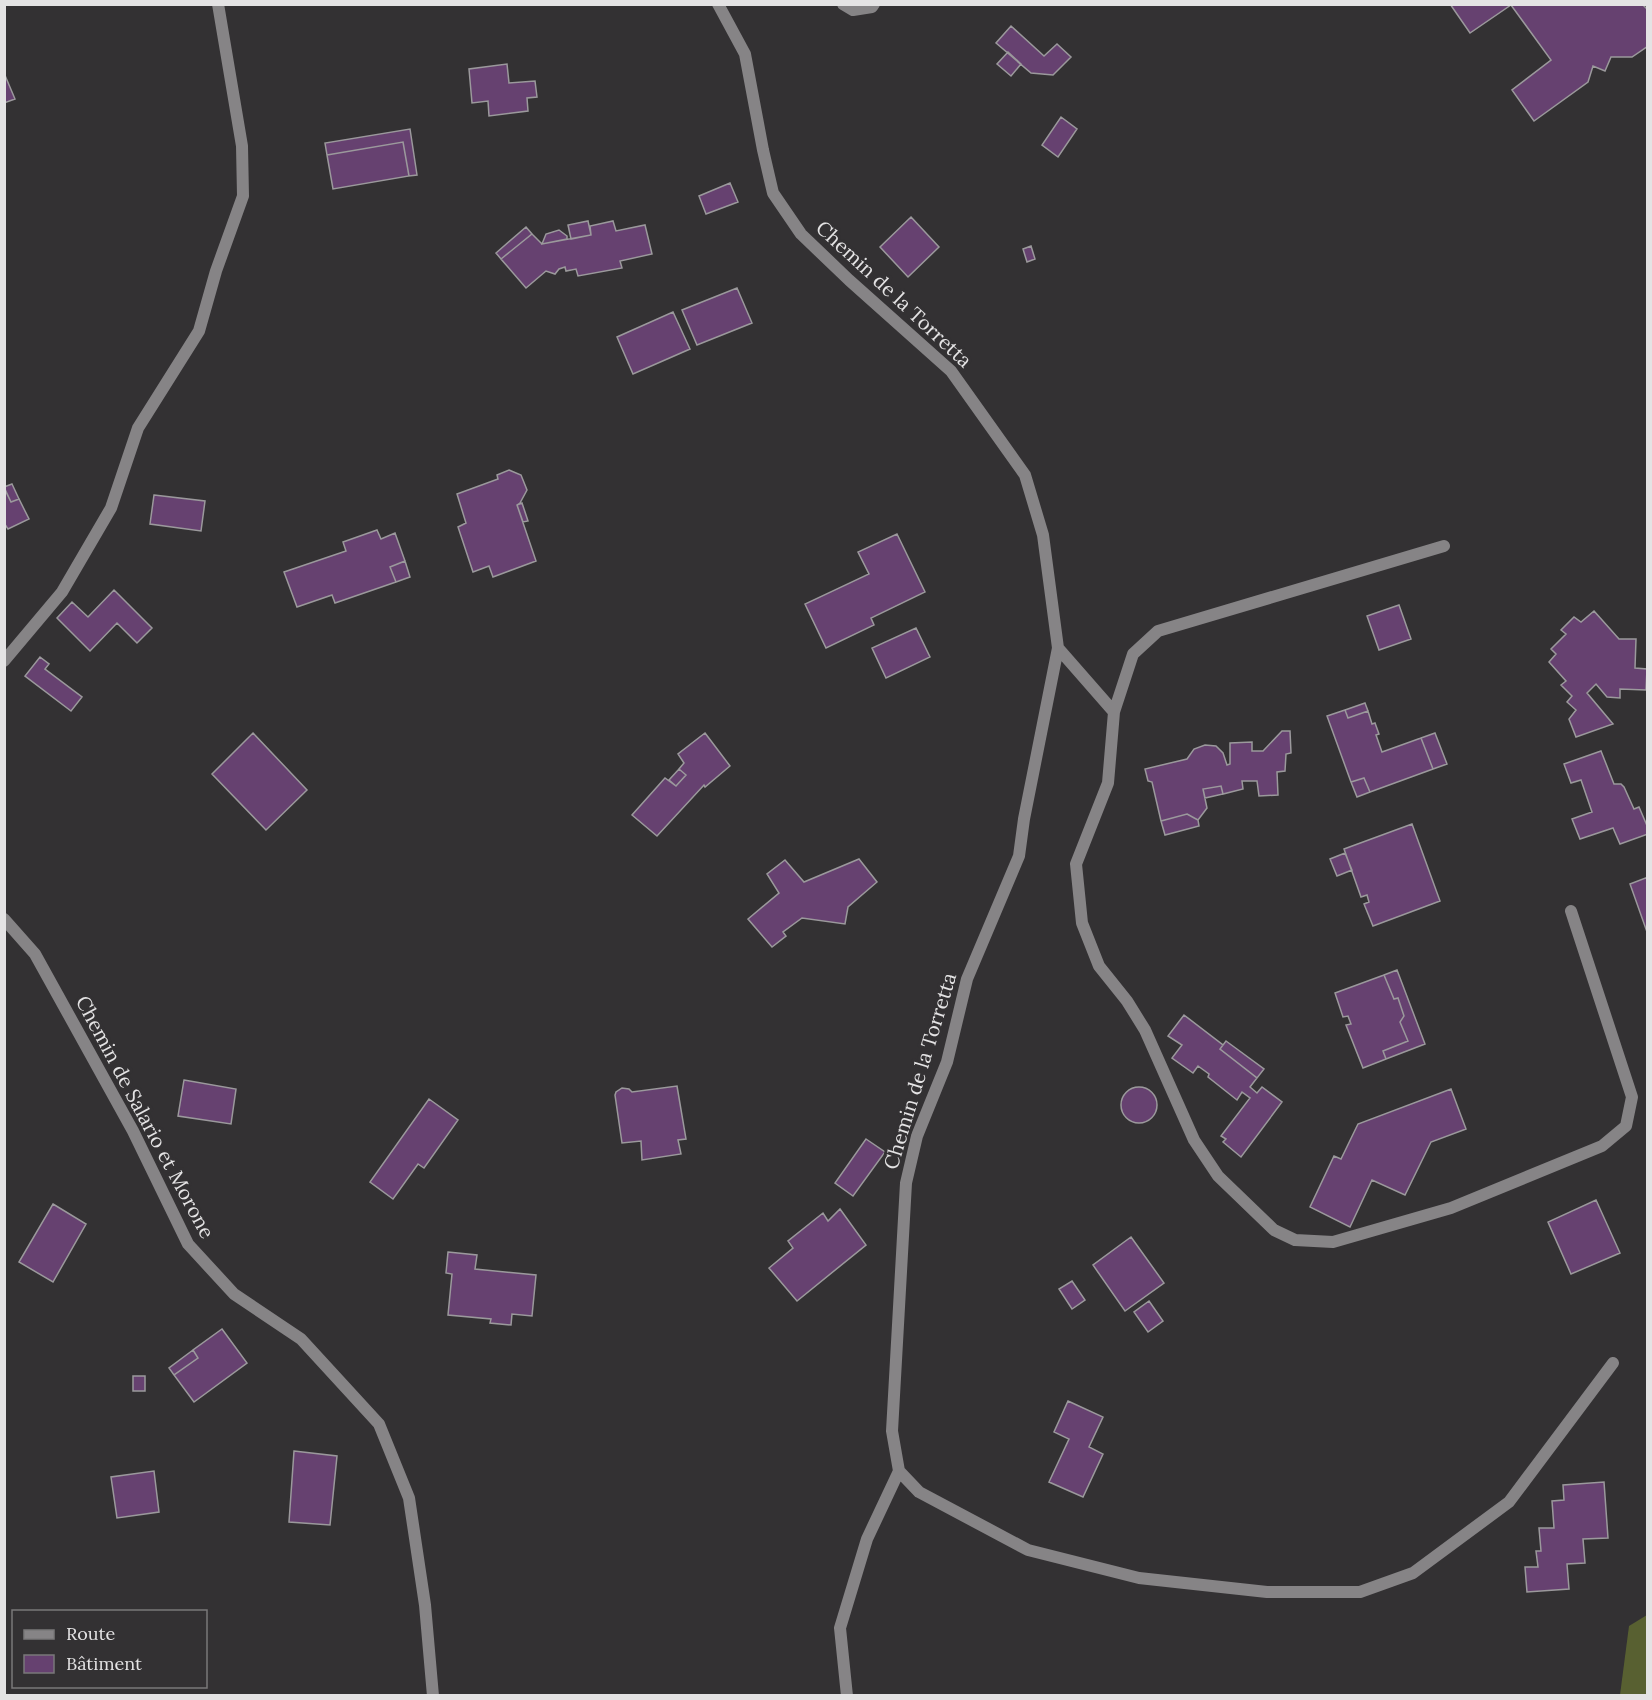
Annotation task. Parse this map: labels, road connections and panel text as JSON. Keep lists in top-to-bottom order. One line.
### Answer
{"streets":{"street":["Chemin de la Torretta","Chemin de Salario et Morone"]},"legend":["Route","Bâtiment"]}
